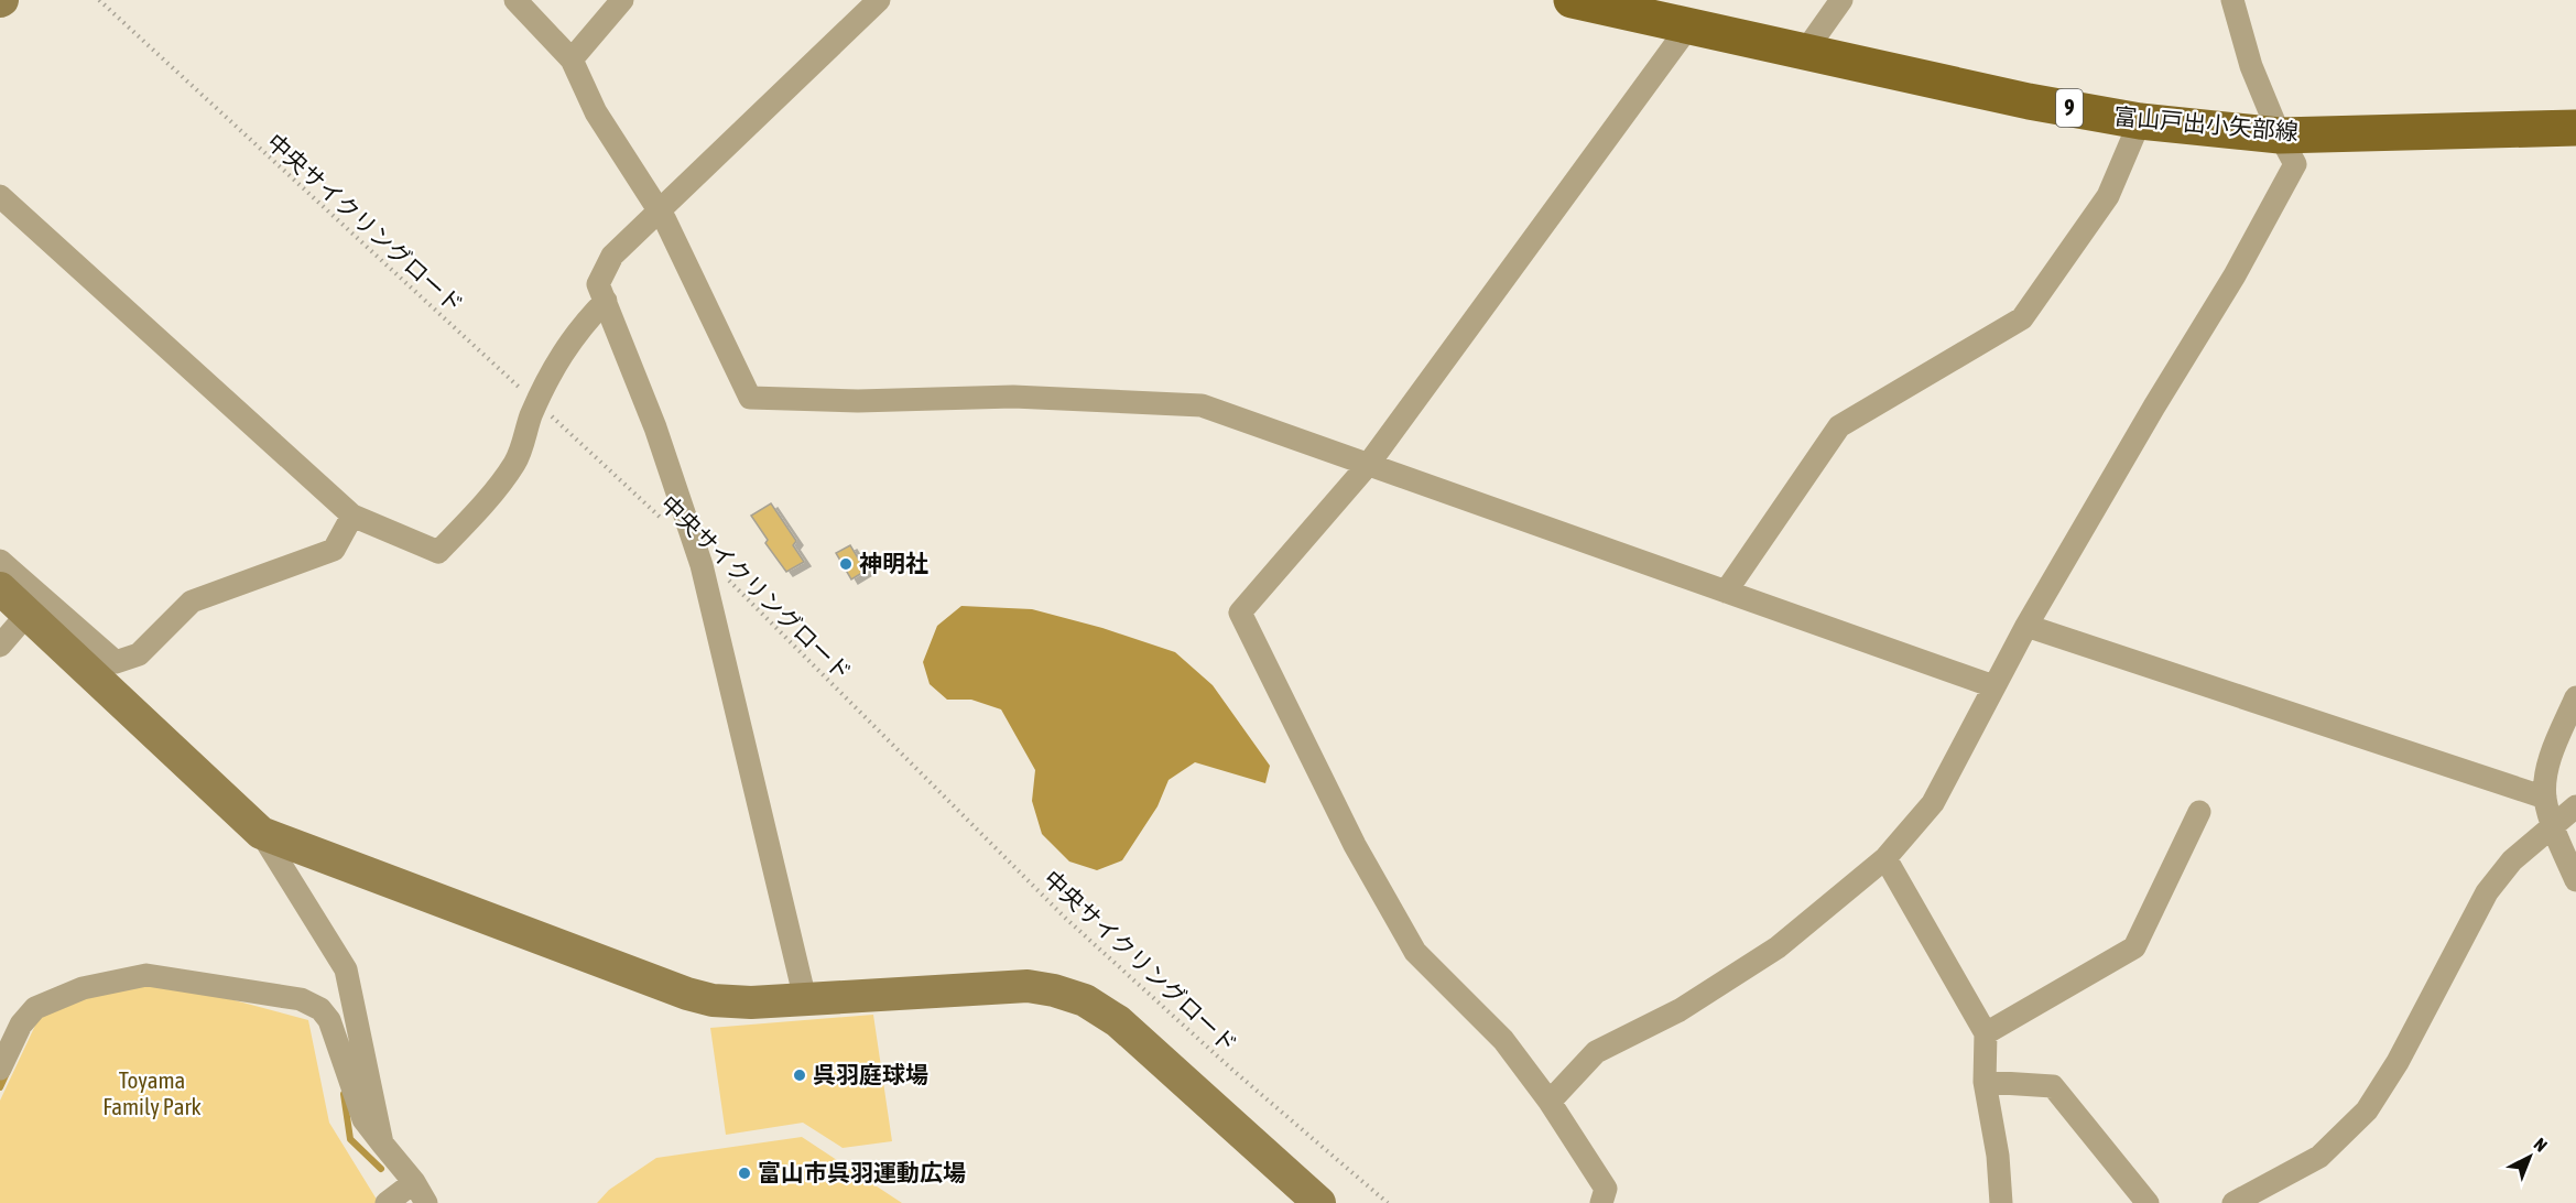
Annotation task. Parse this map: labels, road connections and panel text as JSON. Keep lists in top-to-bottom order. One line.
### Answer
{"streets":{"main road":["9","富山戸出小矢部線"],"path":["中央サイクリングロード"]},"parks":["Toyama Family Park"],"places":["神明社","呉羽庭球場","富山市呉羽運動広場"],"north":"top right"}
